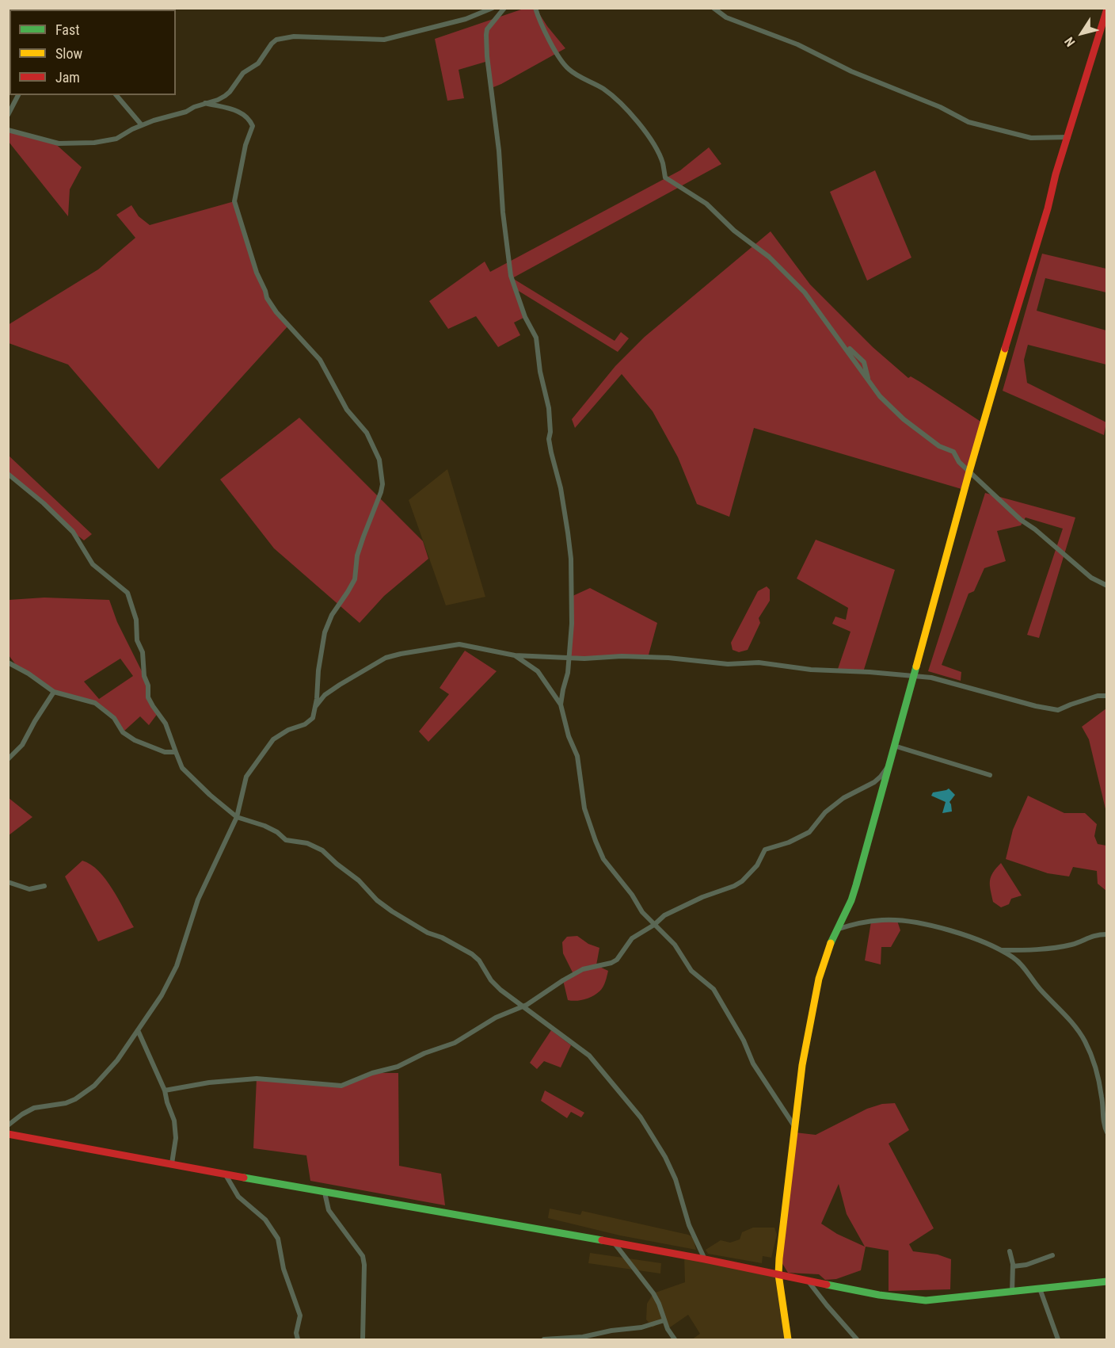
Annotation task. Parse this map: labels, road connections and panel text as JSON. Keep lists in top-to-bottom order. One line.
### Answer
{"legend":["Fast","Slow","Jam"],"north":"bottom left"}
